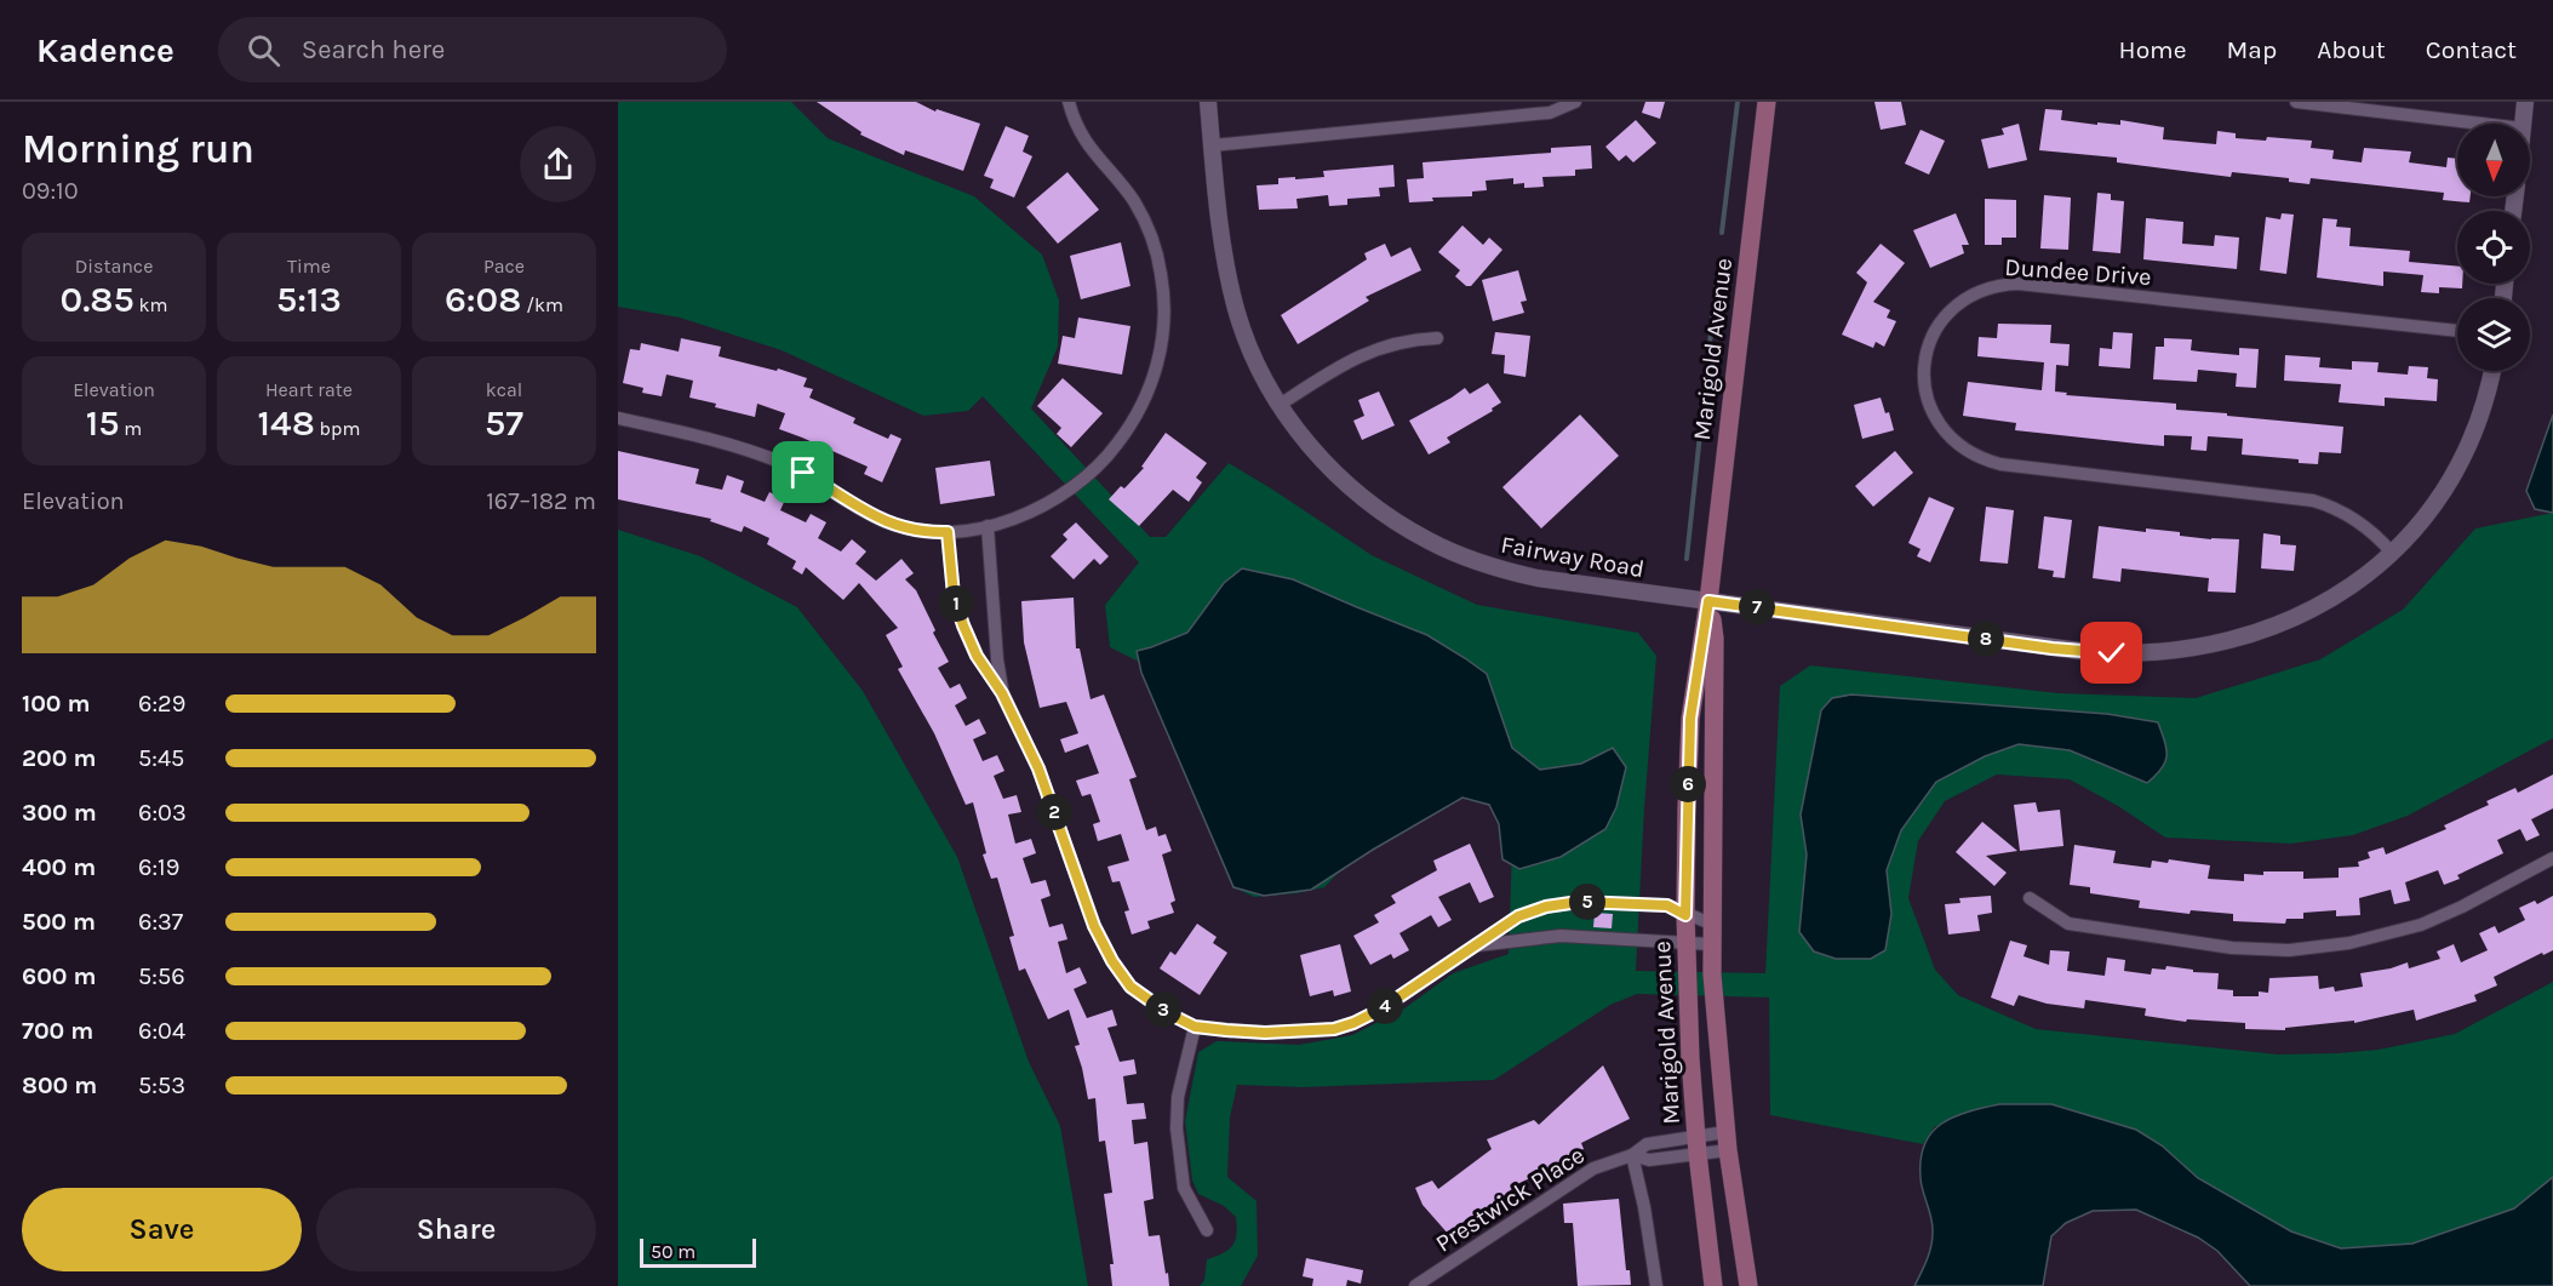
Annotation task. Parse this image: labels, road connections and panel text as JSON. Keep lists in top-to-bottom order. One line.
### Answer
{"streets":{"main road":["Marigold Avenue"],"street":["Dundee Drive","Fairway Road","Prestwick Place"]},"crossings":[["Dundee Drive","Fairway Road"],["Marigold Avenue","Fairway Road"],["Marigold Avenue","Prestwick Place"]],"scale_bar":"50 m","north":"bottom","page":{"header":"Kadence","search":"Search here","nav":["Home","Map","About","Contact"],"heading":["Morning run","09:10"],"stats":[["Distance","0.85 km"],["Time","5:13"],["Pace","6:08 /km"],["Elevation","15 m"],["Heart rate","148 bpm"],["kcal","57"]],"chart":["Elevation","167–182 m"],"pins":["1","7","8","6","2","5","4","3"],"list":[{"name":"100 m","note":"6:29"},{"name":"200 m","note":"5:45"},{"name":"300 m","note":"6:03"},{"name":"400 m","note":"6:19"},{"name":"500 m","note":"6:37"},{"name":"600 m","note":"5:56"},{"name":"700 m","note":"6:04"},{"name":"800 m","note":"5:53"}],"buttons":["Save","Share"],"scale":"50 m"}}
